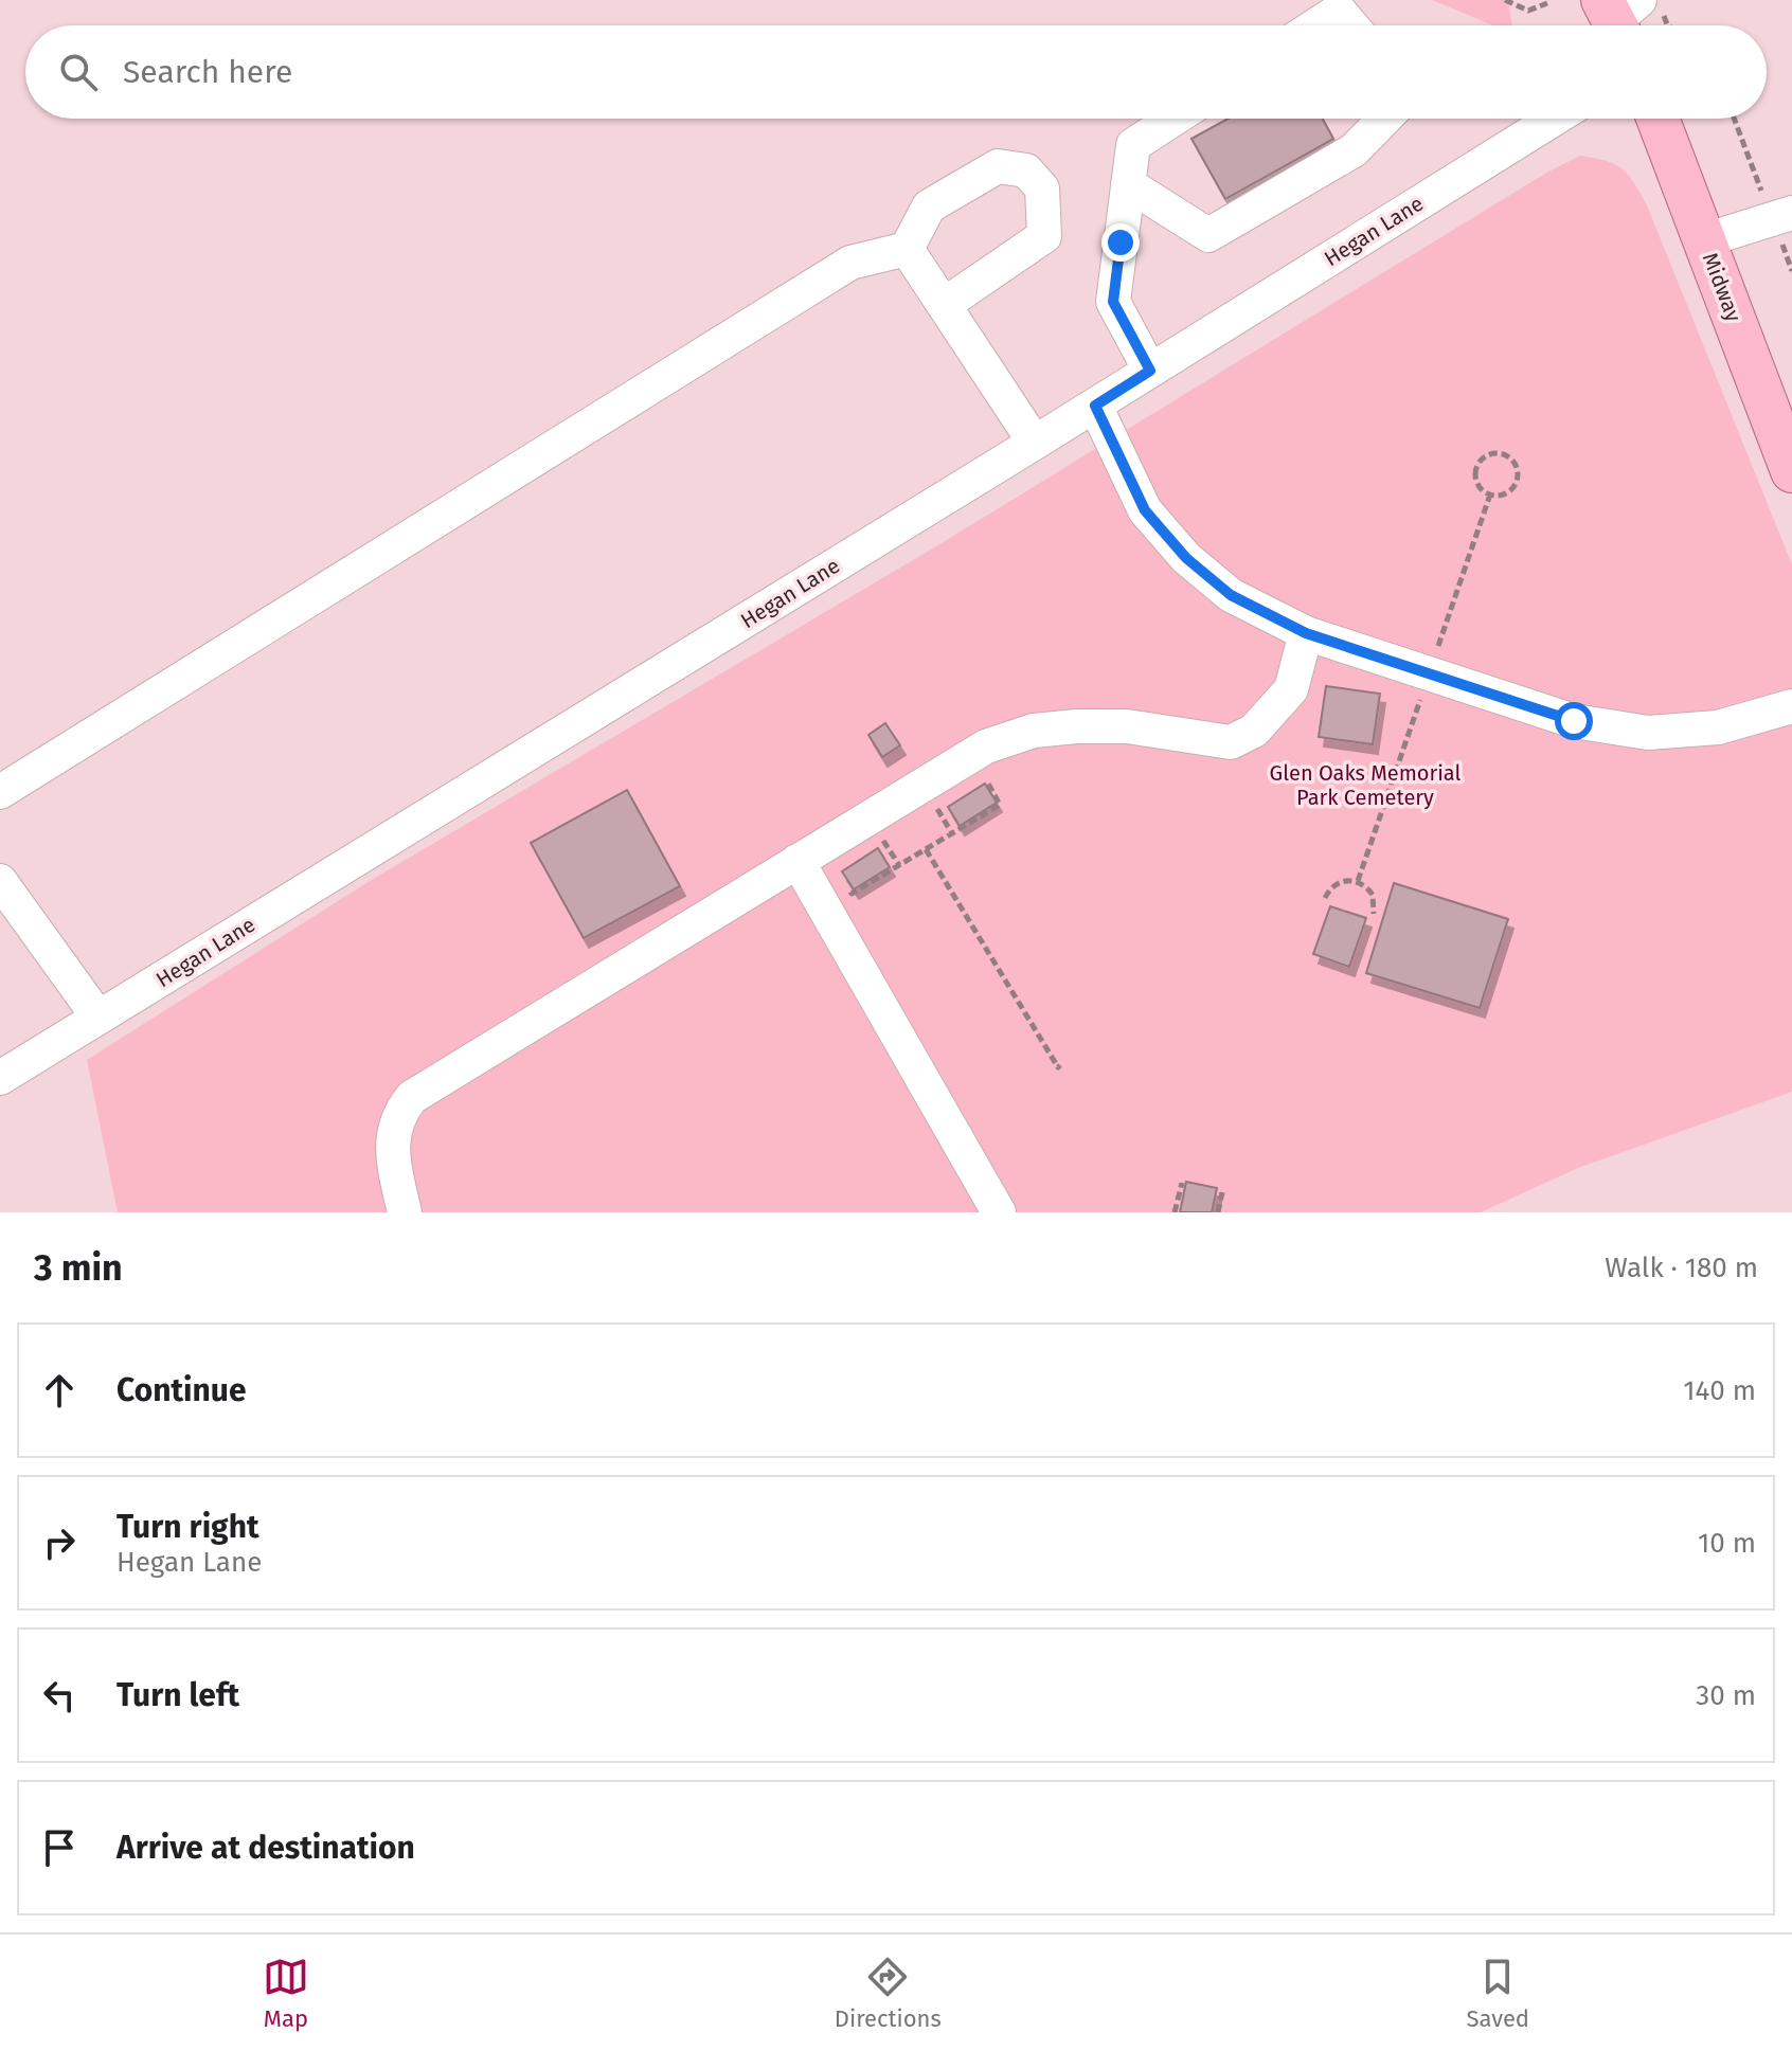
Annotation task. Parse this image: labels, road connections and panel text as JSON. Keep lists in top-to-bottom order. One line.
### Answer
{"streets":{"main road":["Midway"],"street":["Hegan Lane"]},"parks":["Glen Oaks Memorial Park Cemetery"],"page":{"search":"Search here","heading":["3 min","Walk · 180 m"],"list":[["Continue","140 m"],["Turn right","Hegan Lane","10 m"],["Turn left","30 m"],"Arrive at destination"],"nav":["Map","Directions","Saved"]}}
